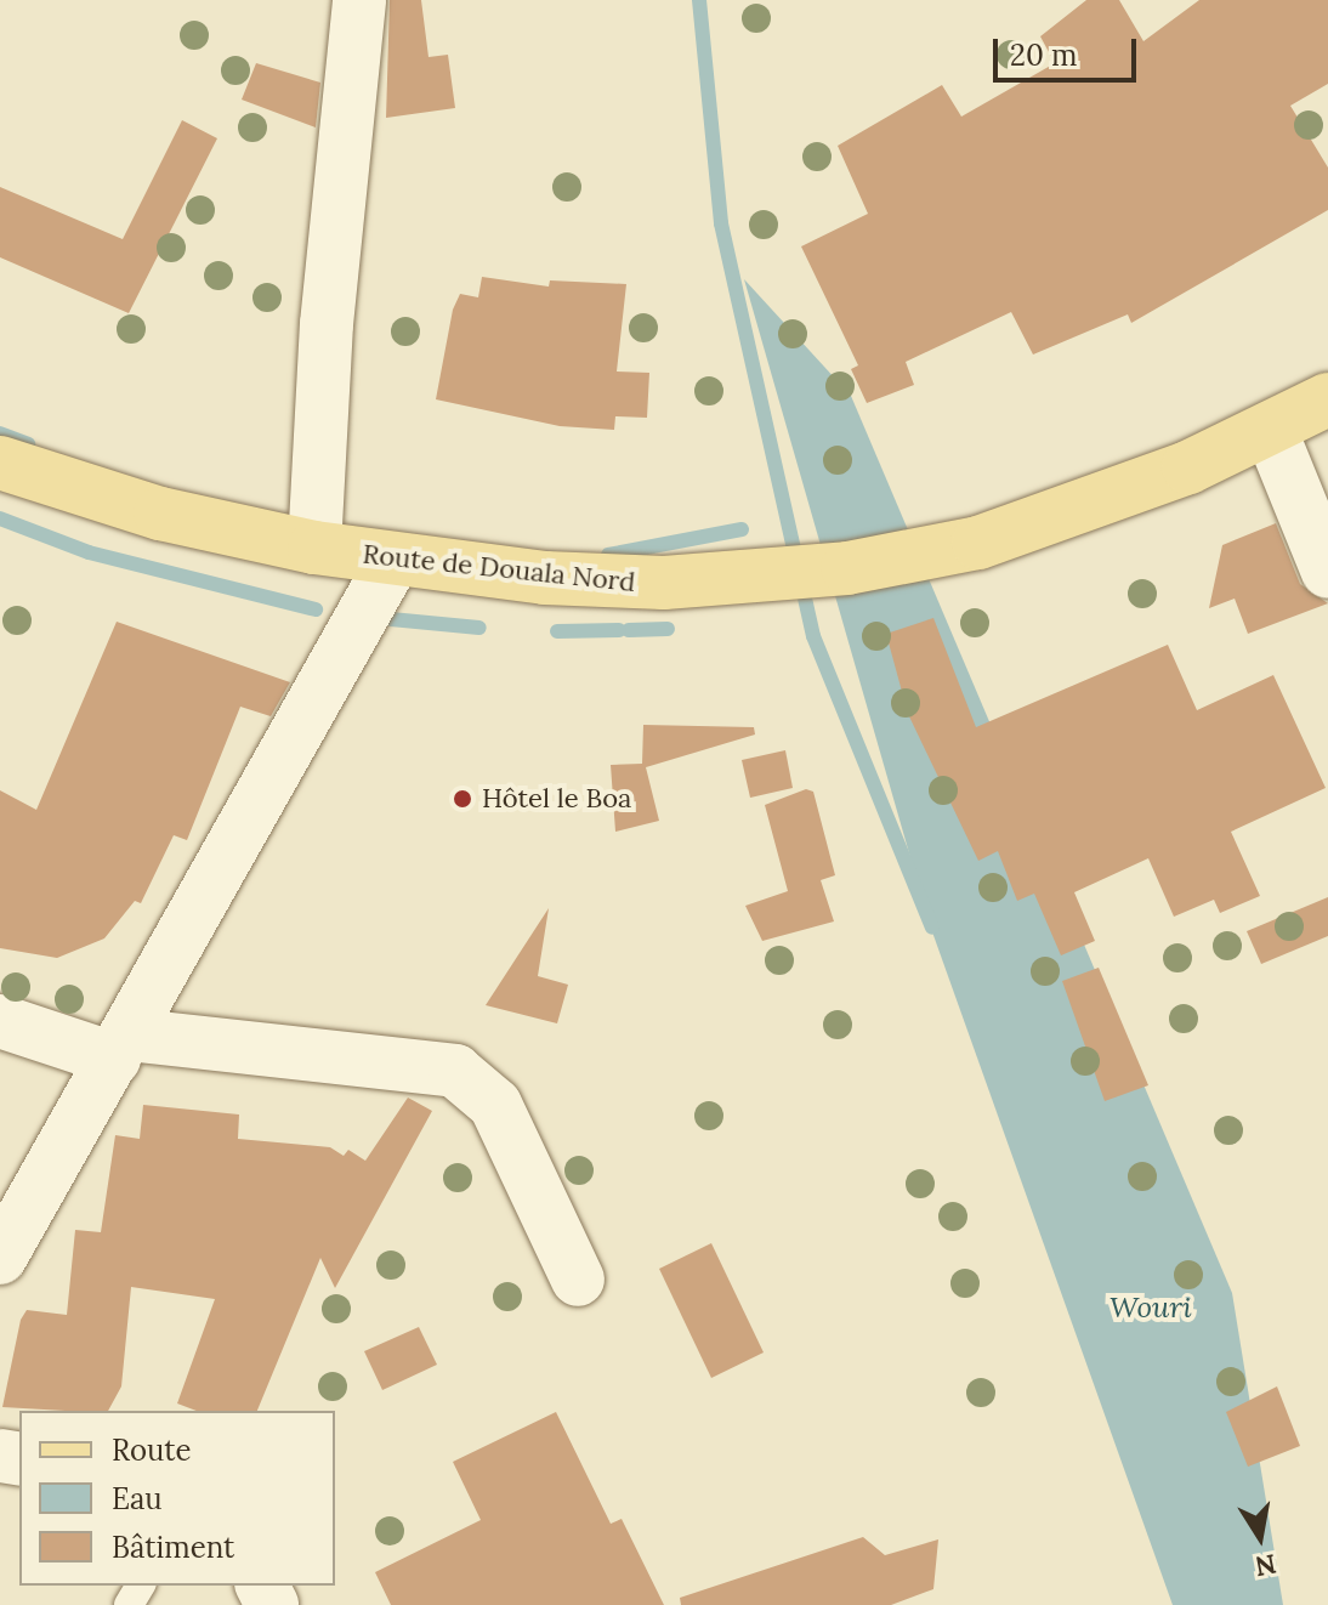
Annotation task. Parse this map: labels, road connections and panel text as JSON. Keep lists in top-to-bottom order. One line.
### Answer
{"streets":{"main road":["Route de Douala Nord"]},"water":["Wouri"],"places":["Hôtel le Boa"],"legend":["Route","Eau","Bâtiment"],"scale_bar":"20 m","north":"bottom"}
